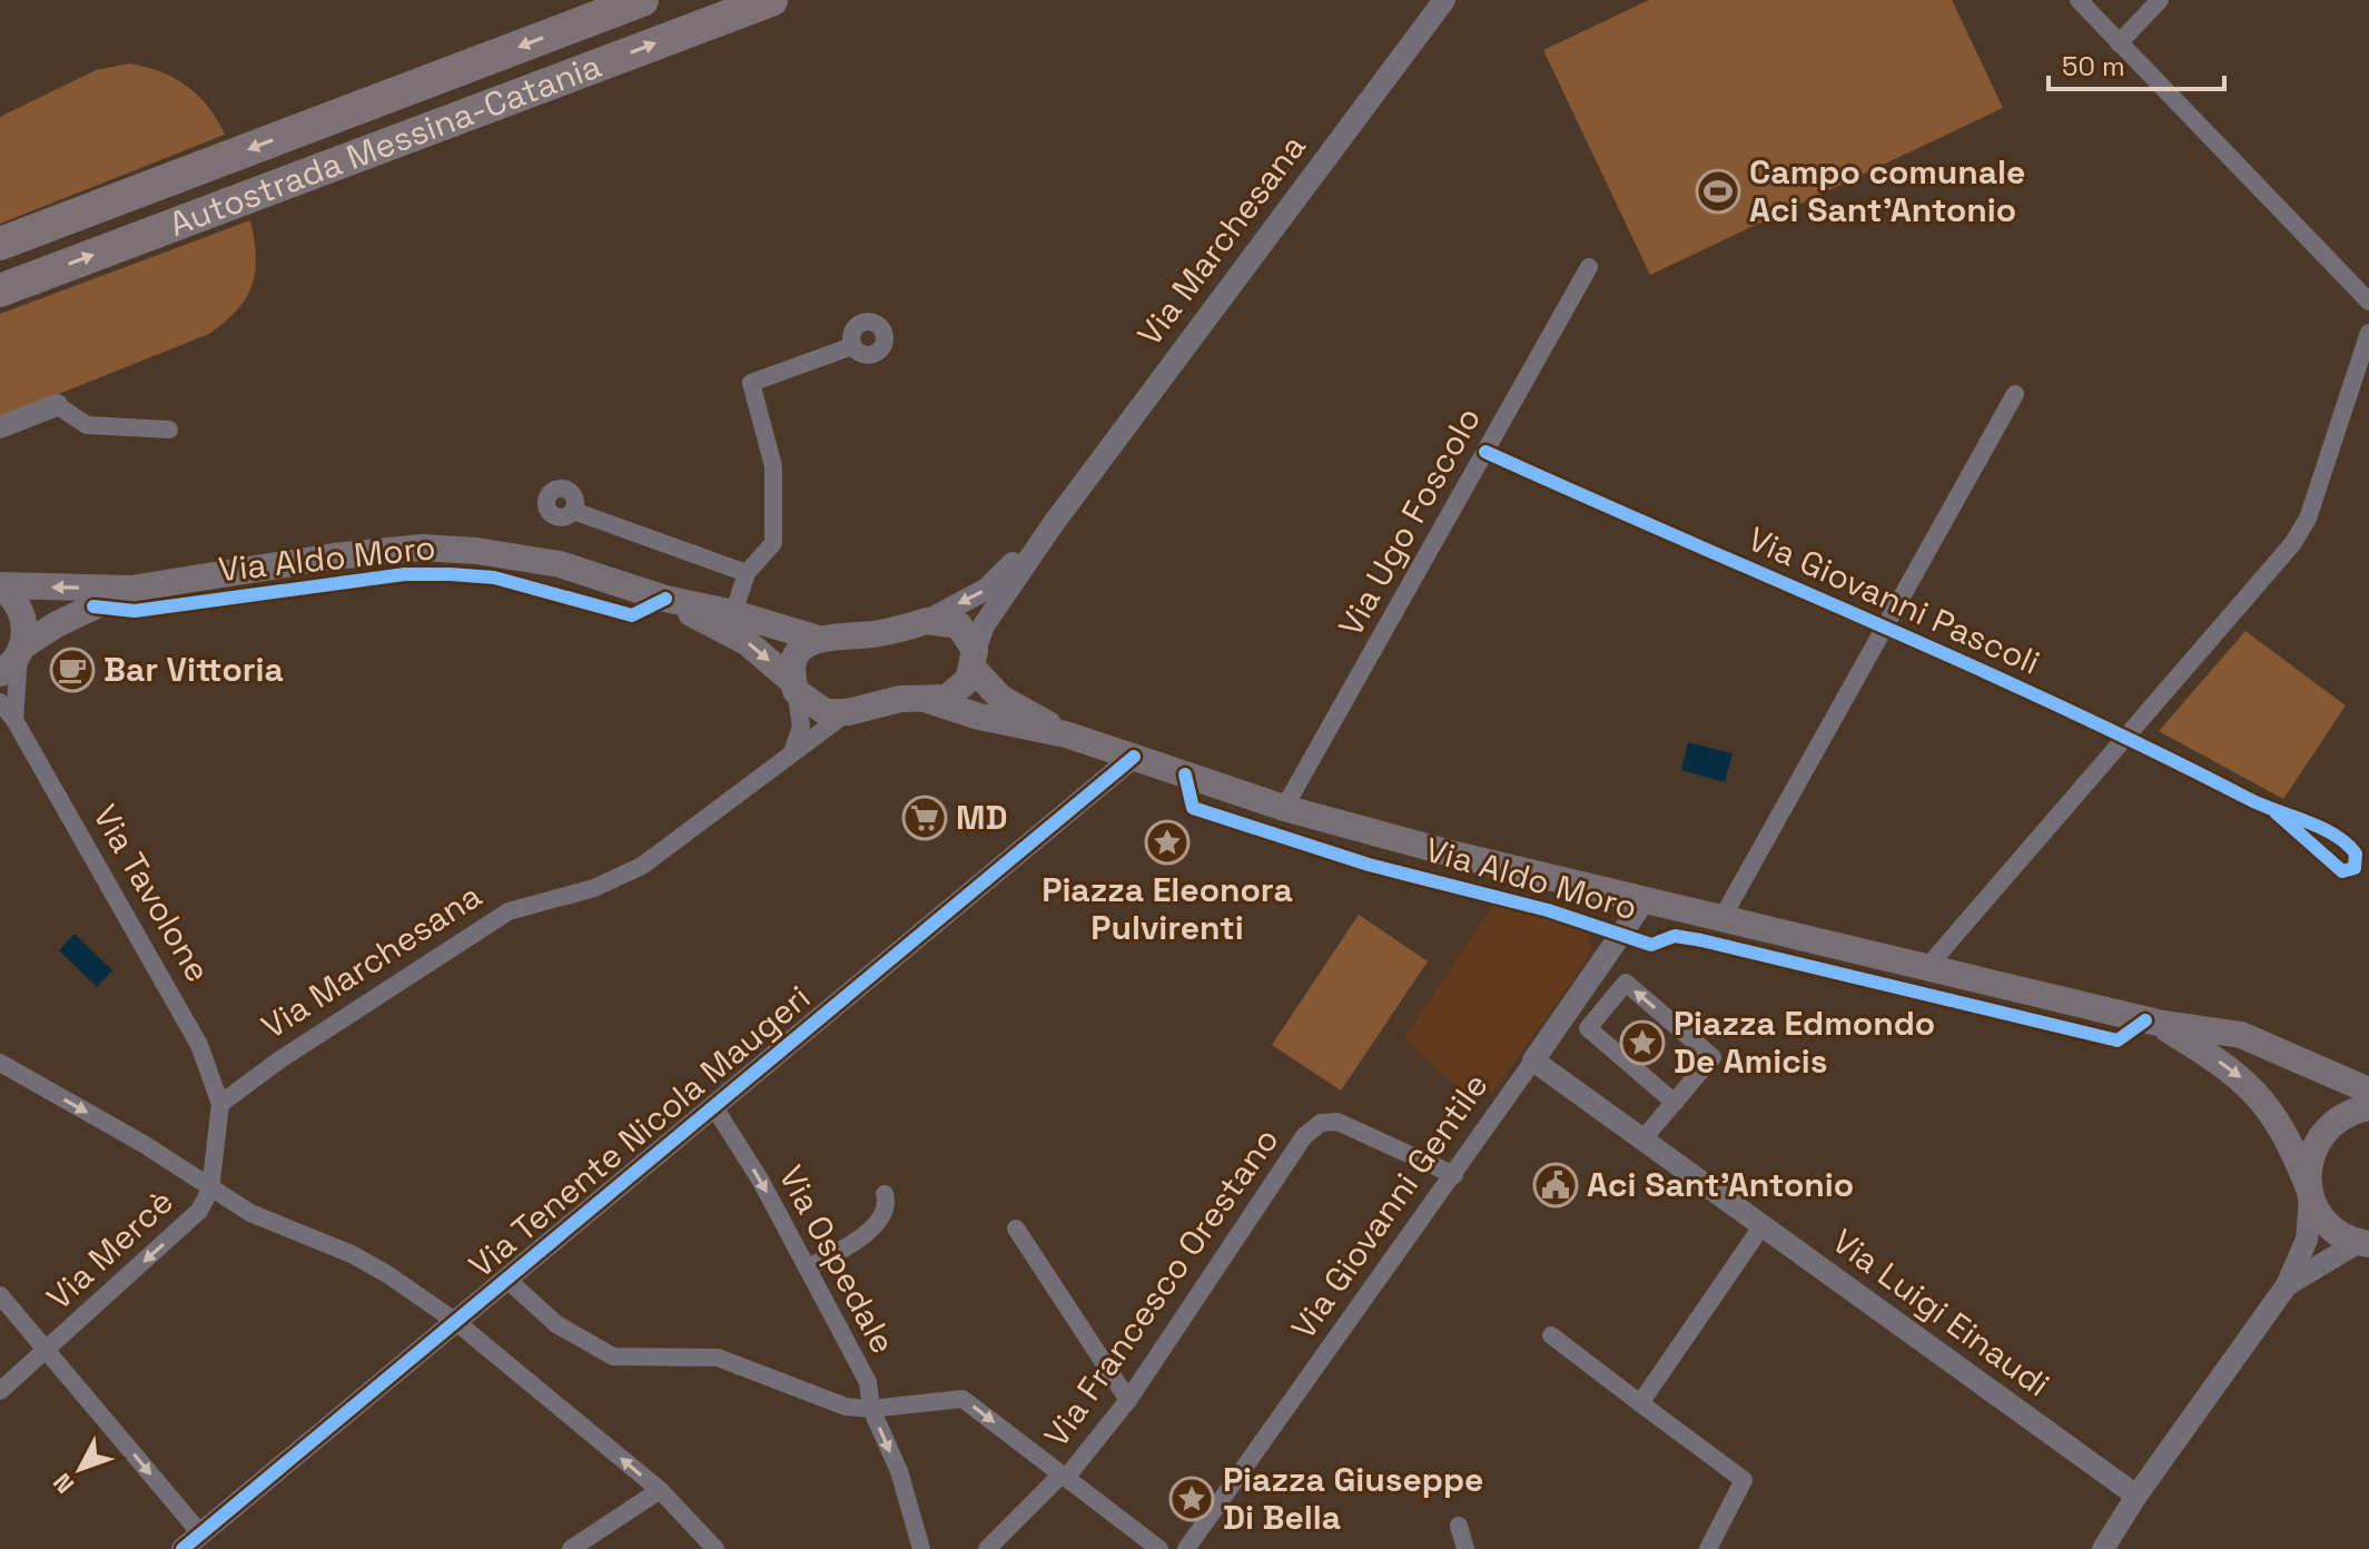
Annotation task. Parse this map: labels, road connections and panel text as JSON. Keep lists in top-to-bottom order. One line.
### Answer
{"streets":{"highway":["Autostrada Messina-Catania"],"main road":["Via Aldo Moro"],"street":["Via Marchesana","Via Ugo Foscolo","Via Giovanni Pascoli","Via Tavolone","Via Tenente Nicola Maugeri","Via Giovanni Gentile","Via Mercè","Via Ospedale","Via Francesco Orestano","Via Luigi Einaudi"]},"crossings":[["Via Marchesana","Via Tavolone"],["Via Ugo Foscolo","Via Aldo Moro"],["Via Ugo Foscolo","Via Giovanni Pascoli"],["Via Aldo Moro","Via Tenente Nicola Maugeri"],["Via Aldo Moro","Via Giovanni Gentile"],["Via Tenente Nicola Maugeri","Via Ospedale"],["Via Giovanni Gentile","Via Francesco Orestano"],["Via Giovanni Gentile","Via Luigi Einaudi"]],"one_way":["Via Mercè","Via Ospedale"],"places":{"sports":["Campo comunale Aci Sant'Antonio"],"cafe":["Bar Vittoria"],"supermarket":["MD"],"place":["Piazza Eleonora Pulvirenti","Piazza Edmondo De Amicis","Piazza Giuseppe Di Bella"],"public building":["Aci Sant'Antonio"]},"scale_bar":"50 m","north":"bottom left"}
